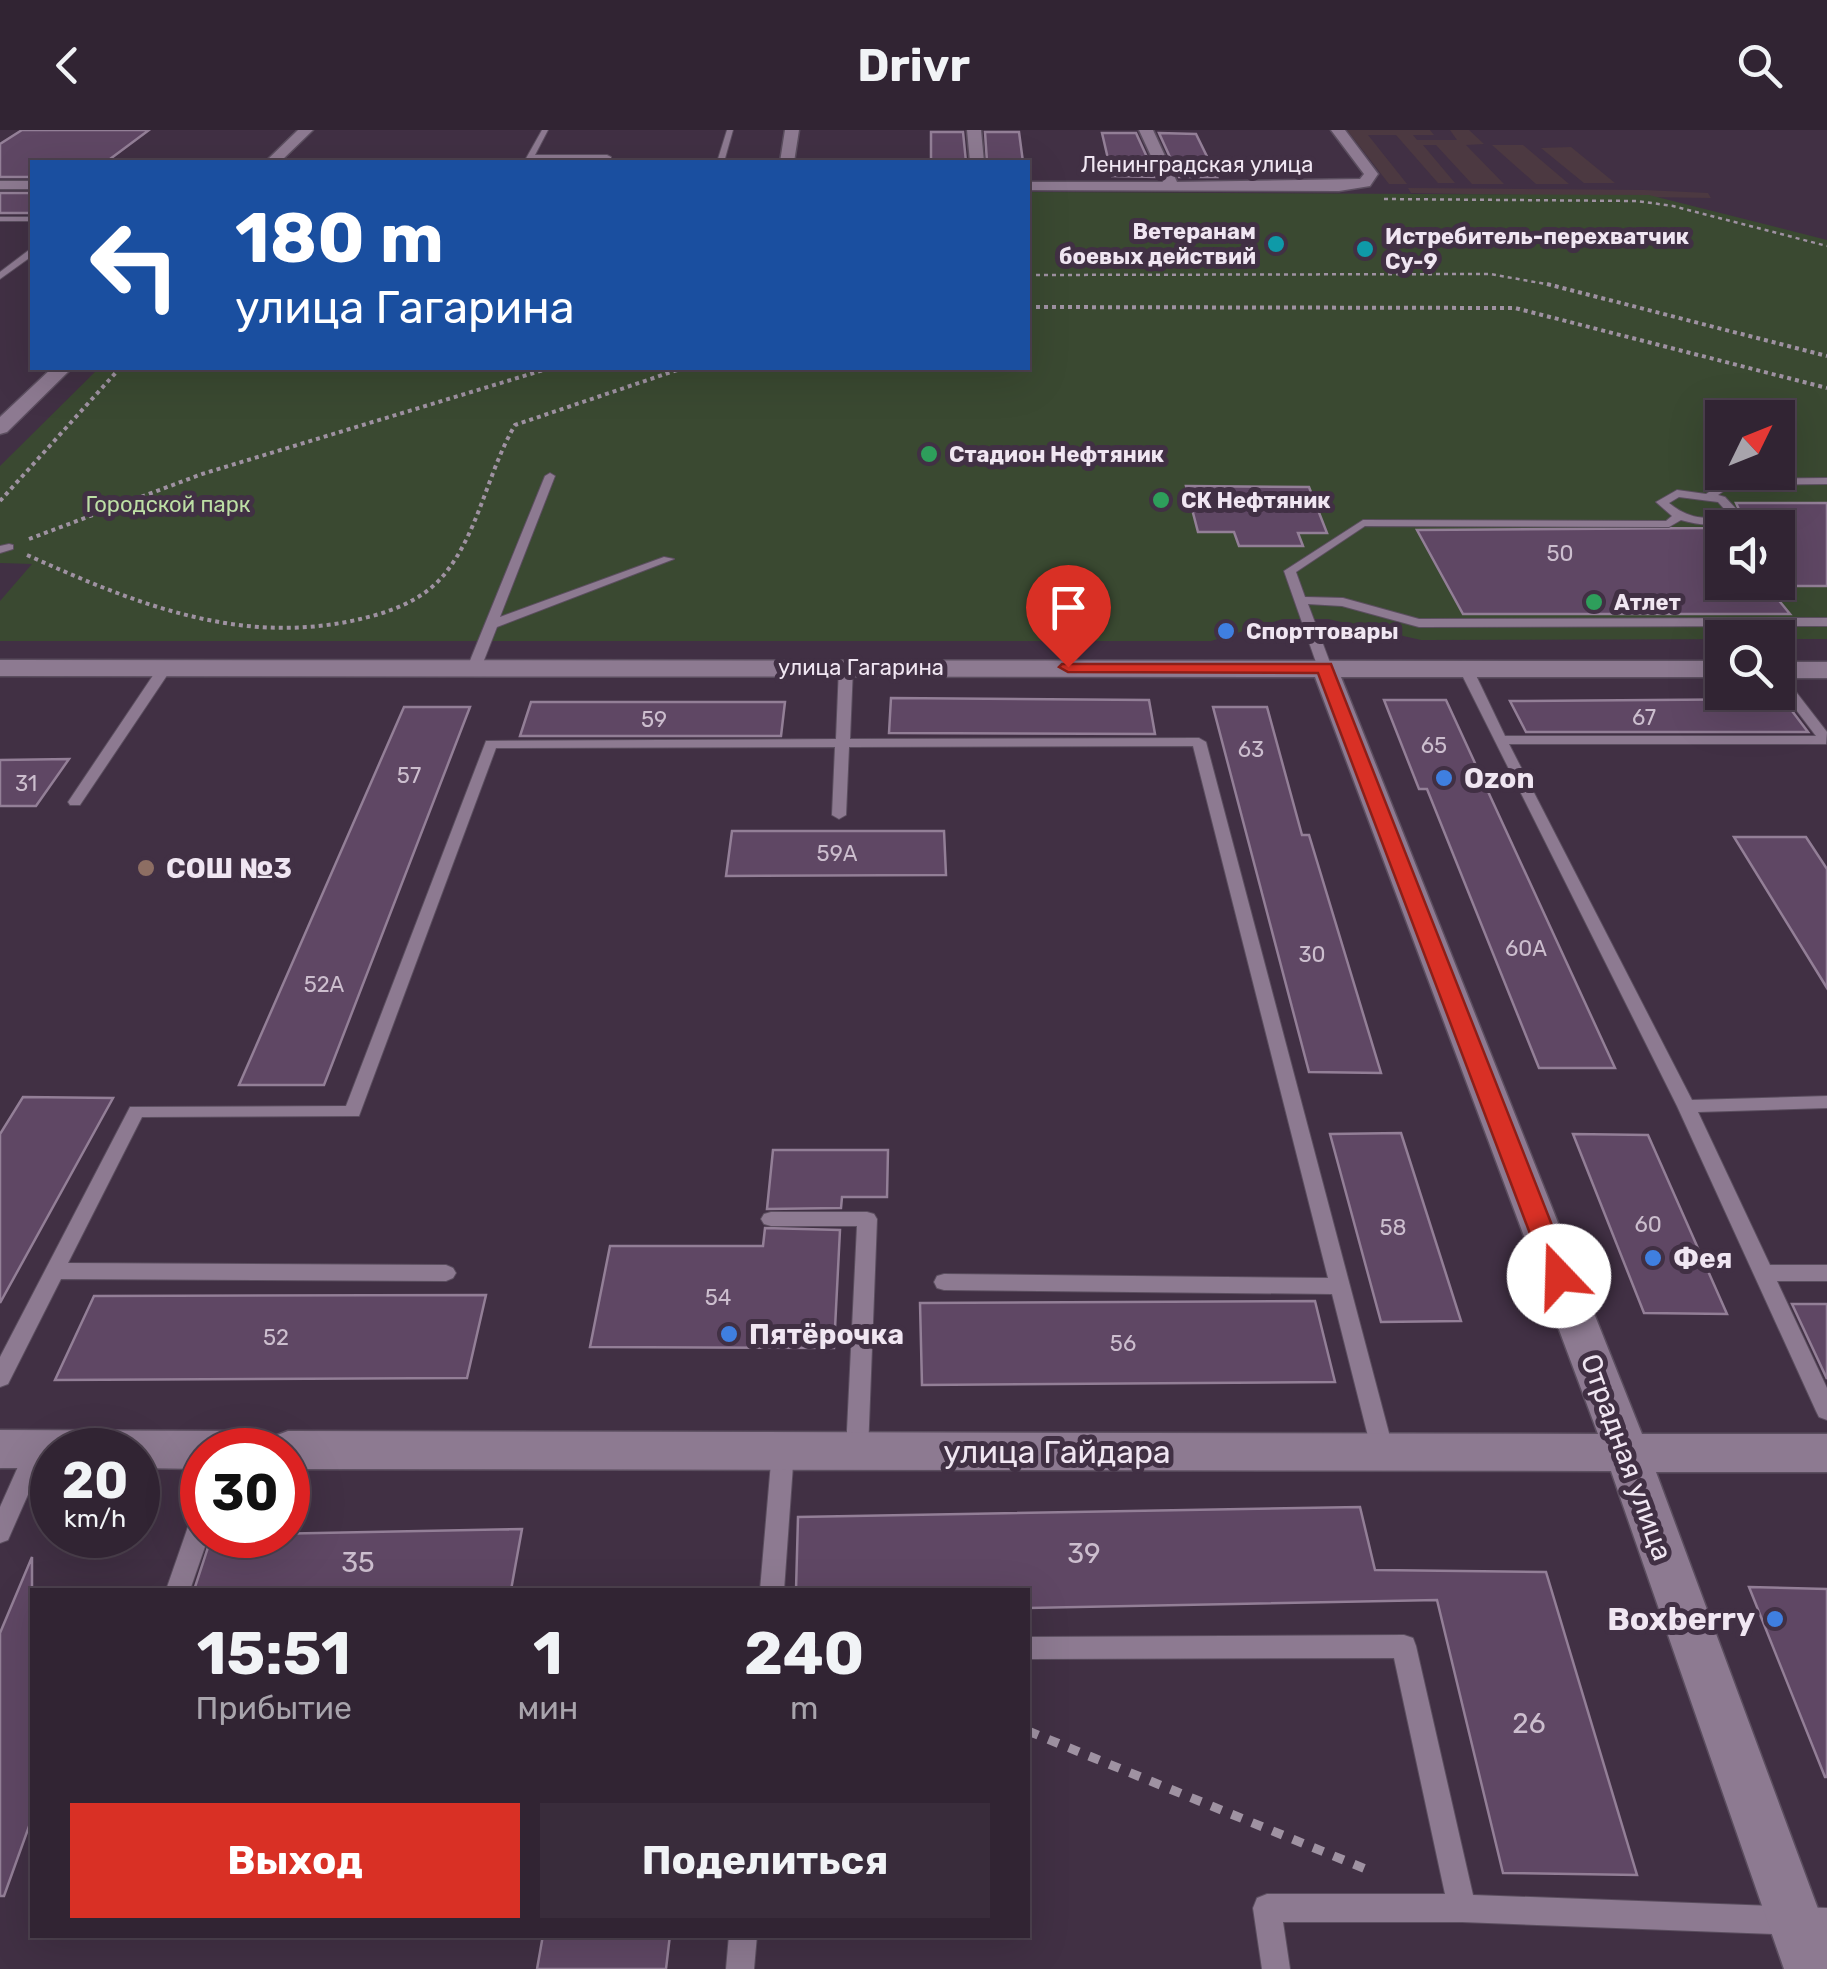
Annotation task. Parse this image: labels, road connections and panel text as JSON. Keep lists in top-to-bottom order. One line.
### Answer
{"streets":{"street":["Ленинградская улица","улица Гагарина","улица Гайдара","Отрадная улица"]},"crossings":[["улица Гагарина","Отрадная улица"],["улица Гайдара","Отрадная улица"]],"parks":["Городской парк"],"places":["Ветеранам боевых действий","Истребитель-перехватчик Су-9","Стадион Нефтяник","СК Нефтяник","Атлет","Спорттовары","Ozon","СОШ №3","Фея","Пятёрочка","Boxberry"],"house_numbers":["50","67","59","65","63","57","31","59А","60А","30","52А","60","58","54","52","56","39","35","26"],"north":"top right","page":{"header":"Drivr","turn":["180 m","улица Гагарина"],"speed":"20 km/h","limit":"30","eta":["15:51","Прибытие","1","мин","240","m"],"buttons":["Выход","Поделиться"]}}
